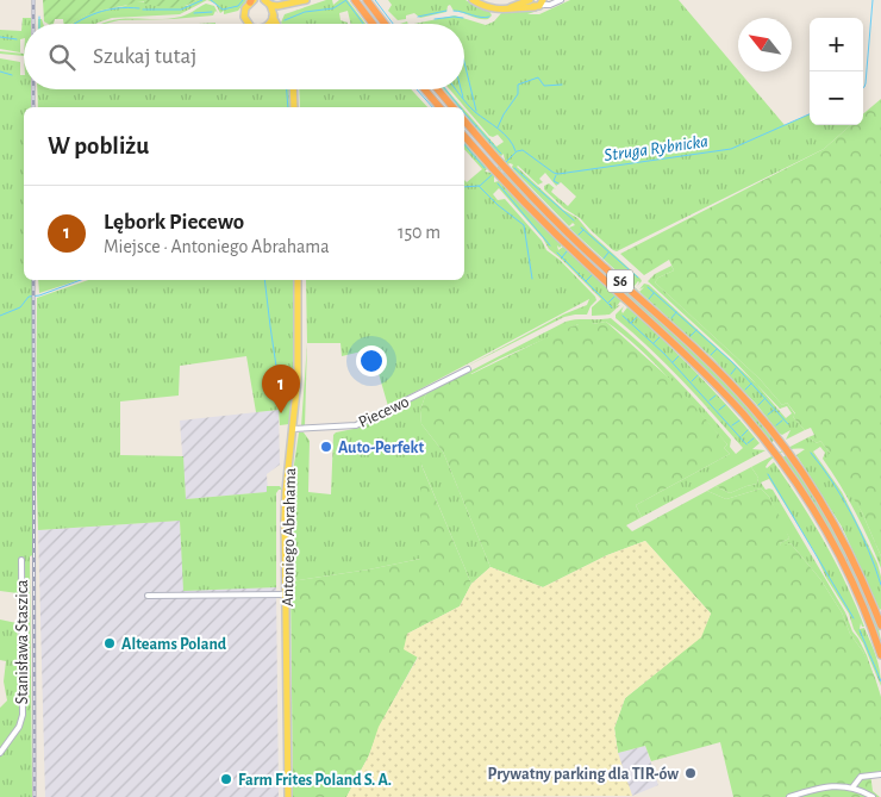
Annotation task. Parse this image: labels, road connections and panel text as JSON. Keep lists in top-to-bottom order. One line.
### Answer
{"streets":{"highway":["S6"],"main road":["Antoniego Abrahama"],"street":["Piecewo","Stanisława Staszica"]},"crossings":[["Piecewo","Antoniego Abrahama"]],"water":["Struga Rybnicka"],"places":["Auto-Perfekt","Alteams Poland","Prywatny parking dla TIR-ów","Farm Frites Poland S. A."],"north":"top left","page":{"map_buttons":["+","−"],"search":"Szukaj tutaj","heading":"W pobliżu","list":[{"mark":"1","name":"Lębork Piecewo","note":"Miejsce · Antoniego Abrahama","value":"150 m"}],"pins":"1"}}
